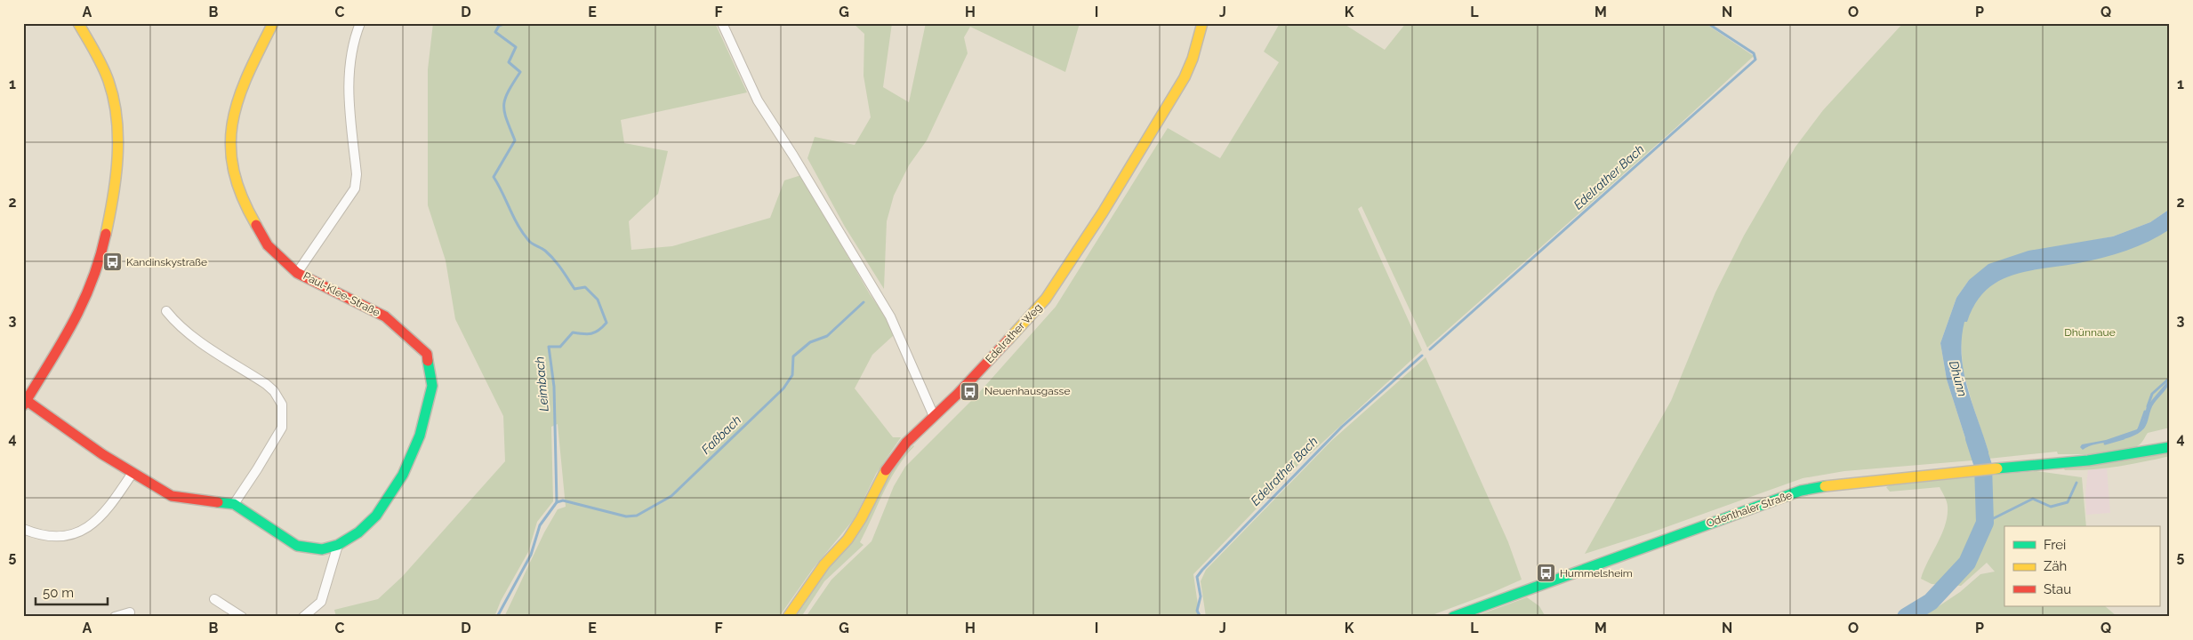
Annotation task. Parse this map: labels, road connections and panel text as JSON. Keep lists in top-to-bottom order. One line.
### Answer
{"streets":{"street":["Paul-Klee-Straße","Edelrather Weg","Odenthaler Straße"]},"water":["Edelrather Bach","Dhünn","Leimbach","Faßbach"],"parks":["Dhünnaue"],"places":{"bus stop":["Kandinskystraße","Neuenhausgasse","Hummelsheim"]},"legend":["Frei","Zäh","Stau"],"scale_bar":"50 m","grid":{"columns":["A","B","C","D","E","F","G","H","I","J","K","L","M","N","O","P","Q"],"rows":["1","2","3","4","5"]}}
